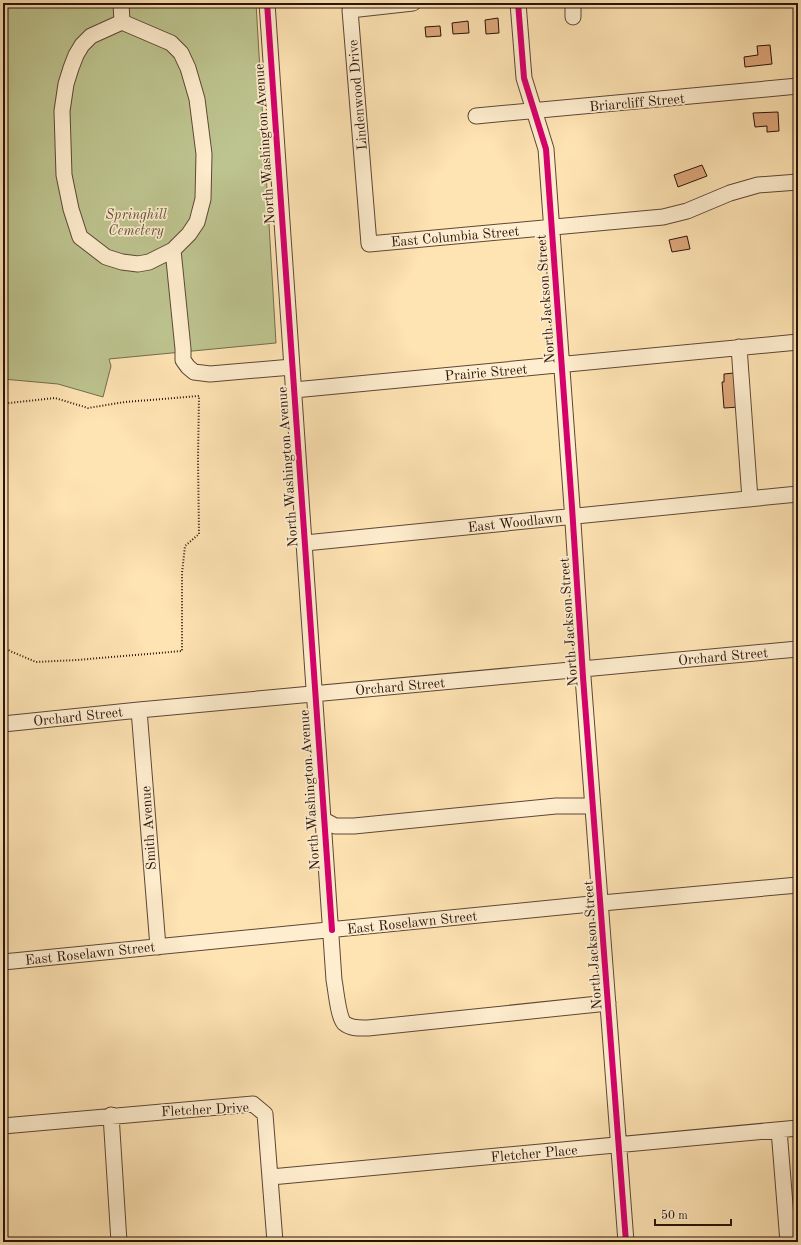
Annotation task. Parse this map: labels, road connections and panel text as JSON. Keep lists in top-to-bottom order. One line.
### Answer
{"streets":{"street":["Lindenwood Drive","Briarcliff Street","North Washington Avenue","East Columbia Street","North Jackson Street","Prairie Street","East Woodlawn","Orchard Street","Smith Avenue","East Roselawn Street","Fletcher Drive","Fletcher Place"]},"crossings":[["Lindenwood Drive","East Columbia Street"],["Briarcliff Street","North Jackson Street"],["North Washington Avenue","North Jackson Street"],["North Washington Avenue","Prairie Street"],["North Washington Avenue","East Woodlawn"],["North Washington Avenue","Orchard Street"],["North Washington Avenue","East Roselawn Street"],["East Columbia Street","North Jackson Street"],["North Jackson Street","Prairie Street"],["North Jackson Street","East Woodlawn"],["North Jackson Street","Orchard Street"],["North Jackson Street","East Roselawn Street"],["North Jackson Street","Fletcher Place"],["Orchard Street","Smith Avenue"],["Smith Avenue","East Roselawn Street"],["Fletcher Drive","Fletcher Place"]],"parks":["Springhill Cemetery"],"scale_bar":"50 m"}
